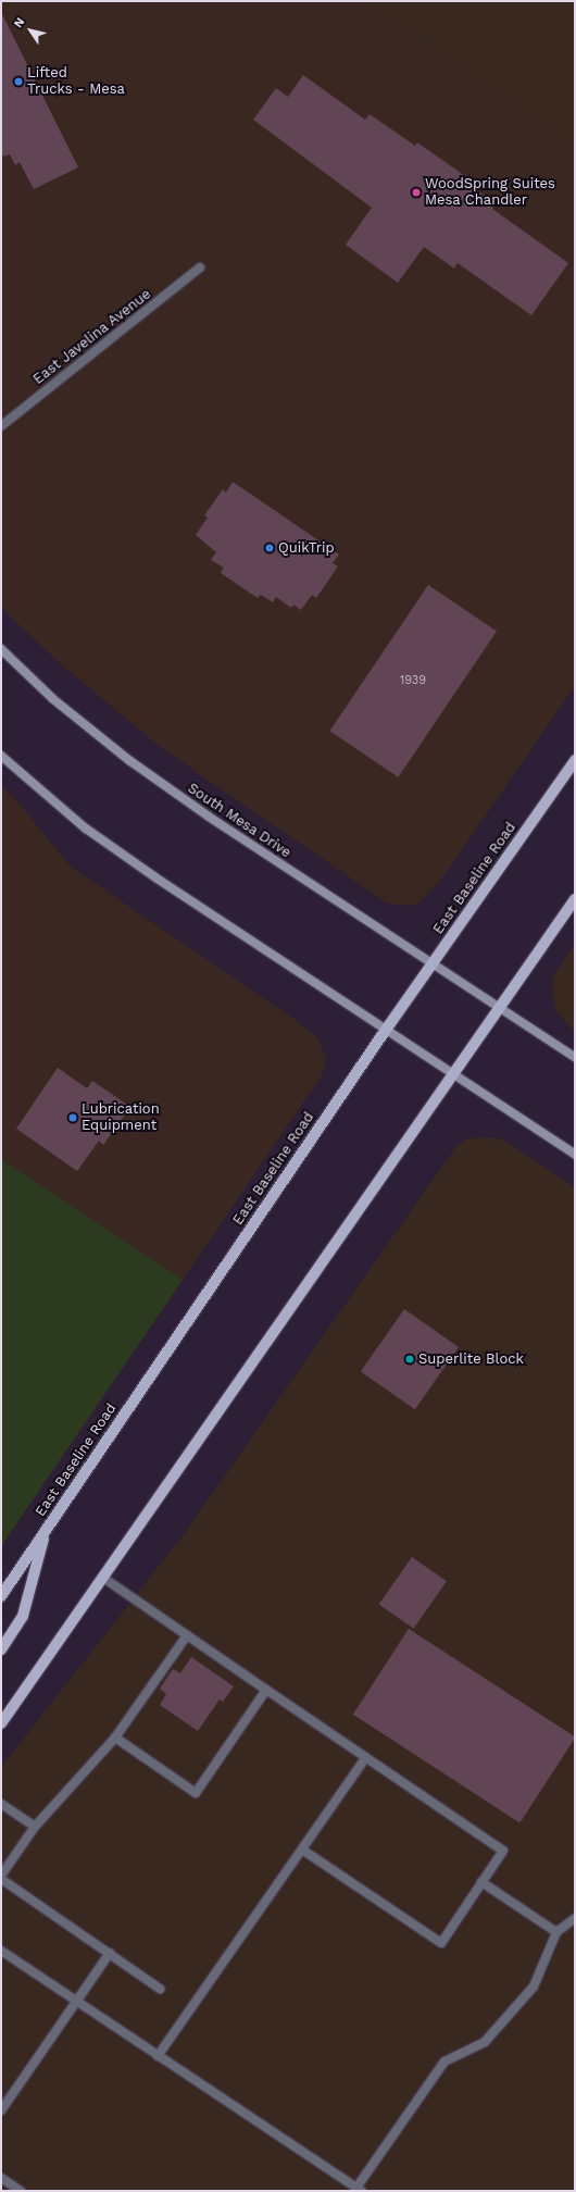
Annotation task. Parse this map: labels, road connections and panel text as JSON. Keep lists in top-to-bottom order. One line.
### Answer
{"streets":{"main road":["South Mesa Drive","East Baseline Road"],"street":["East Javelina Avenue"]},"crossings":[["South Mesa Drive","East Baseline Road"]],"places":["Lifted Trucks - Mesa","WoodSpring Suites Mesa Chandler","QuikTrip","Lubrication Equipment","Superlite Block"],"house_numbers":["1939"],"north":"top left"}
